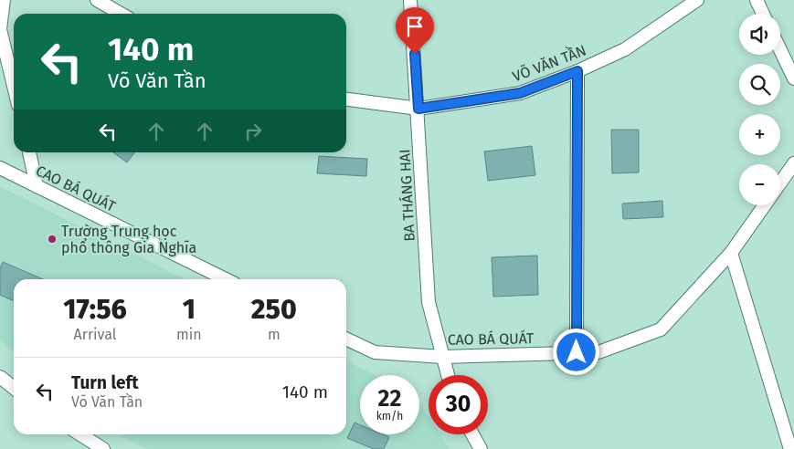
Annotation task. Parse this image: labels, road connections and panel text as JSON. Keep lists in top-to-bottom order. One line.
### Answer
{"streets":{"street":["VÕ VĂN TẦN","CAO BÁ QUÁT","BA THÁNG HAI"]},"crossings":[["VÕ VĂN TẦN","BA THÁNG HAI"],["CAO BÁ QUÁT","BA THÁNG HAI"]],"places":["Trường Trung học phổ thông Gia Nghĩa"],"page":{"map_buttons":["+","−"],"turn":["140 m","Võ Văn Tần"],"eta":["17:56","Arrival","1","min","250","m"],"list":[{"name":"Turn left","note":"Võ Văn Tần","value":"140 m"}],"speed":"22 km/h","limit":"30"}}
